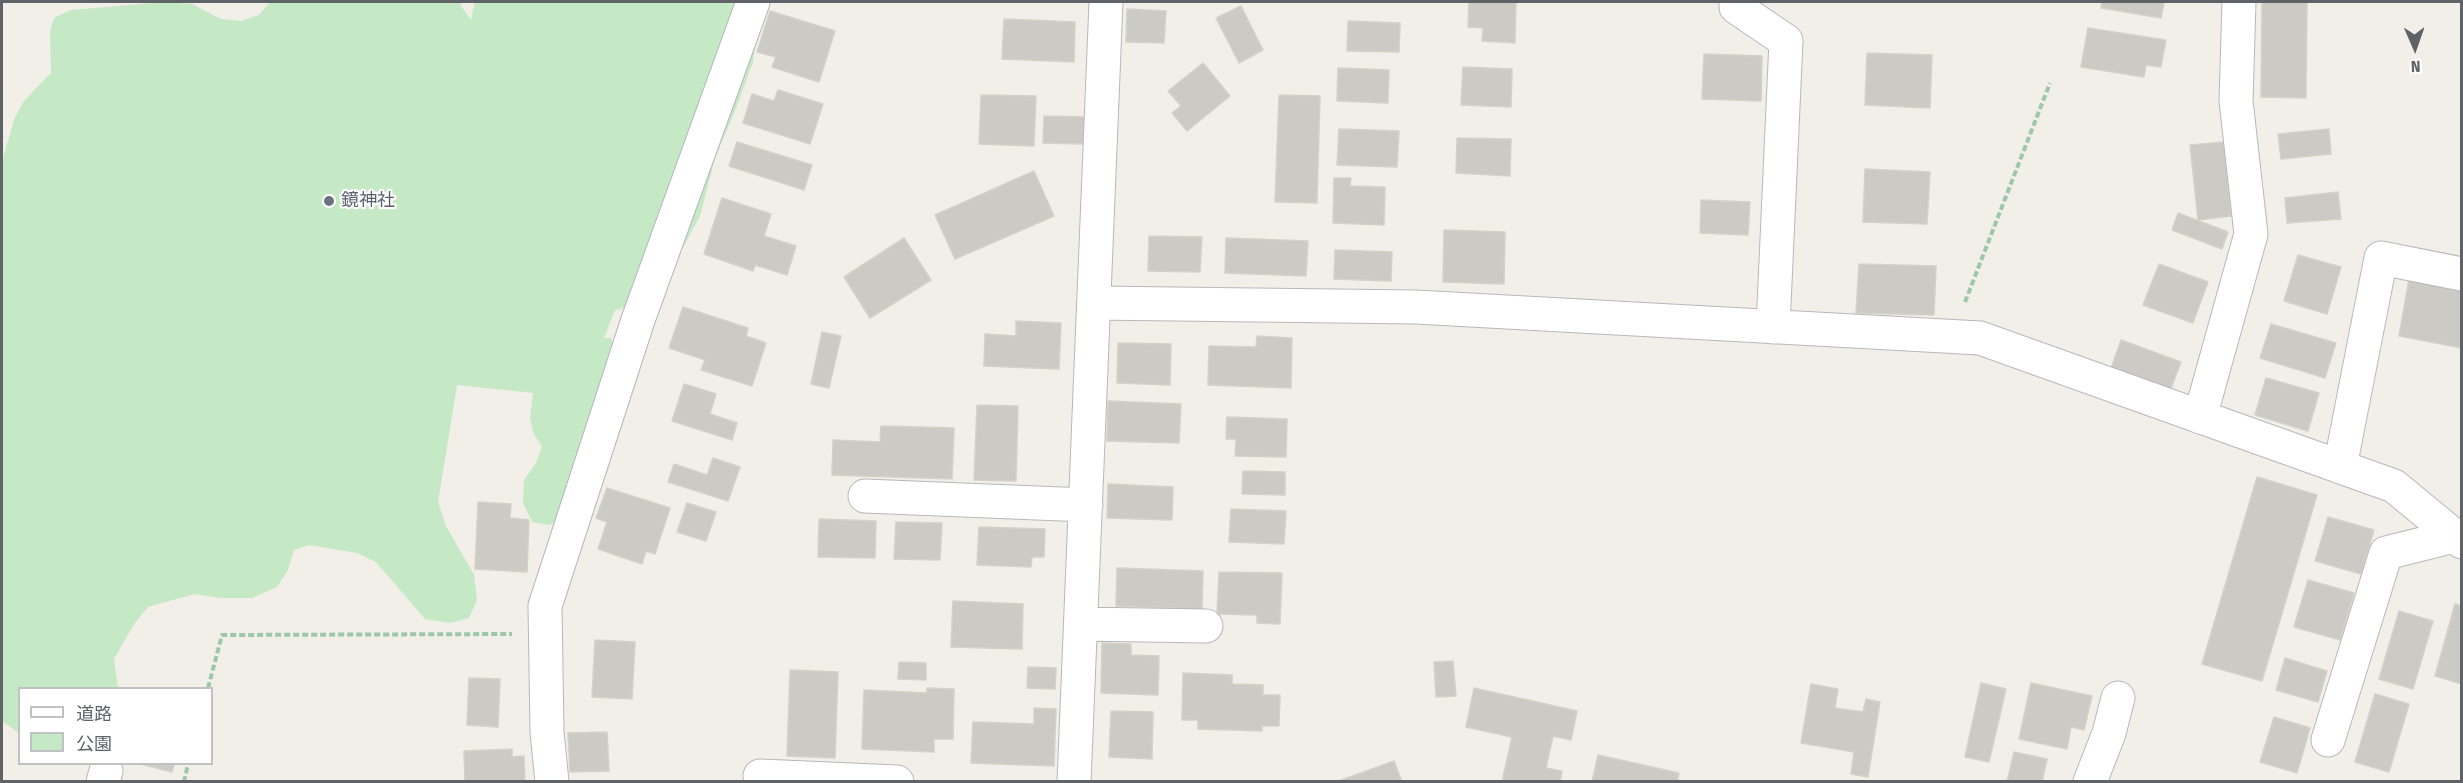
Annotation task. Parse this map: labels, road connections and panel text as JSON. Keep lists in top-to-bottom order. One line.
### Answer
{"places":["鏡神社"],"legend":["道路","公園"],"north":"bottom"}
